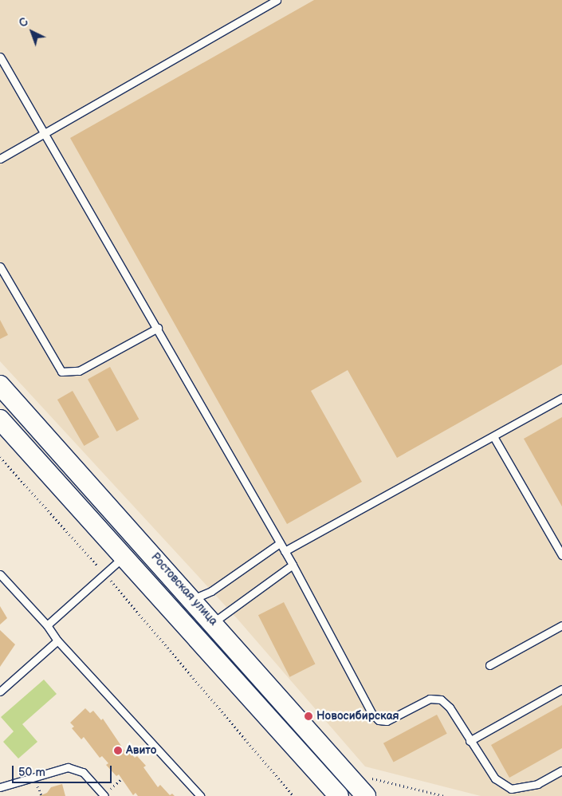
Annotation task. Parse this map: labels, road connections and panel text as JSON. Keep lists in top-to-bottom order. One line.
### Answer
{"streets":{"street":["Ростовская улица"]},"places":["Новосибирская","Авито"],"scale_bar":"50 m","north":"top left"}
